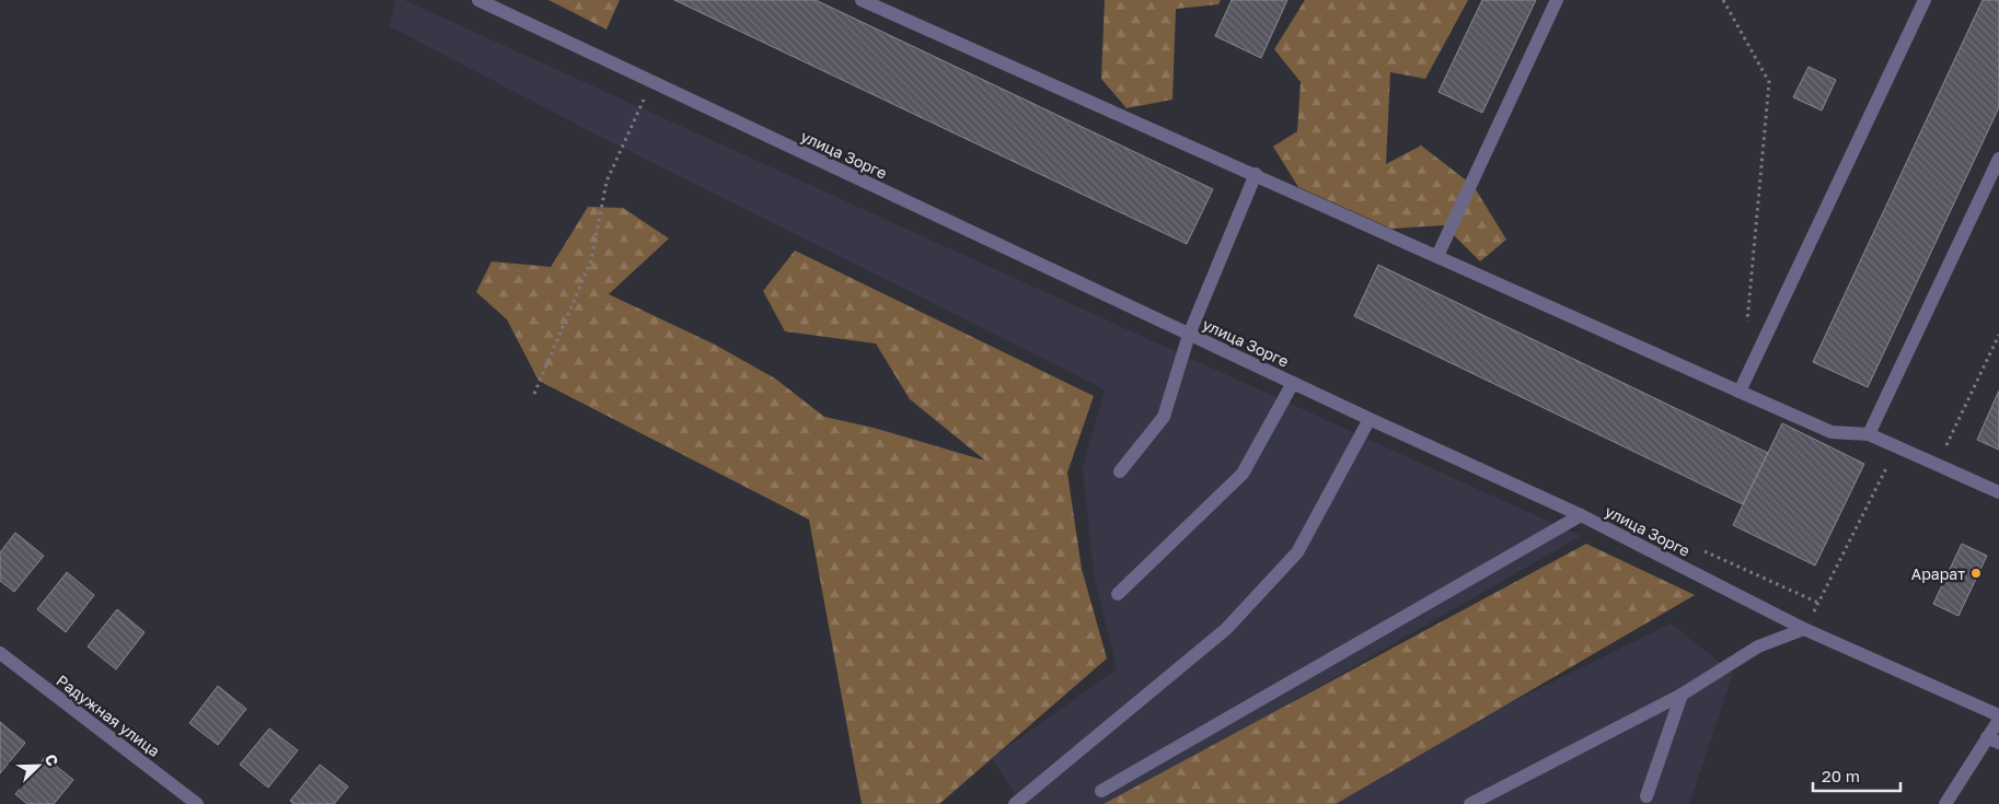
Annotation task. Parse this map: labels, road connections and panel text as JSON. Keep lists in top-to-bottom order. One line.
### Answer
{"streets":{"street":["улица Зорге","Радужная улица"]},"places":["Арарат"],"scale_bar":"20 m","north":"top right"}
